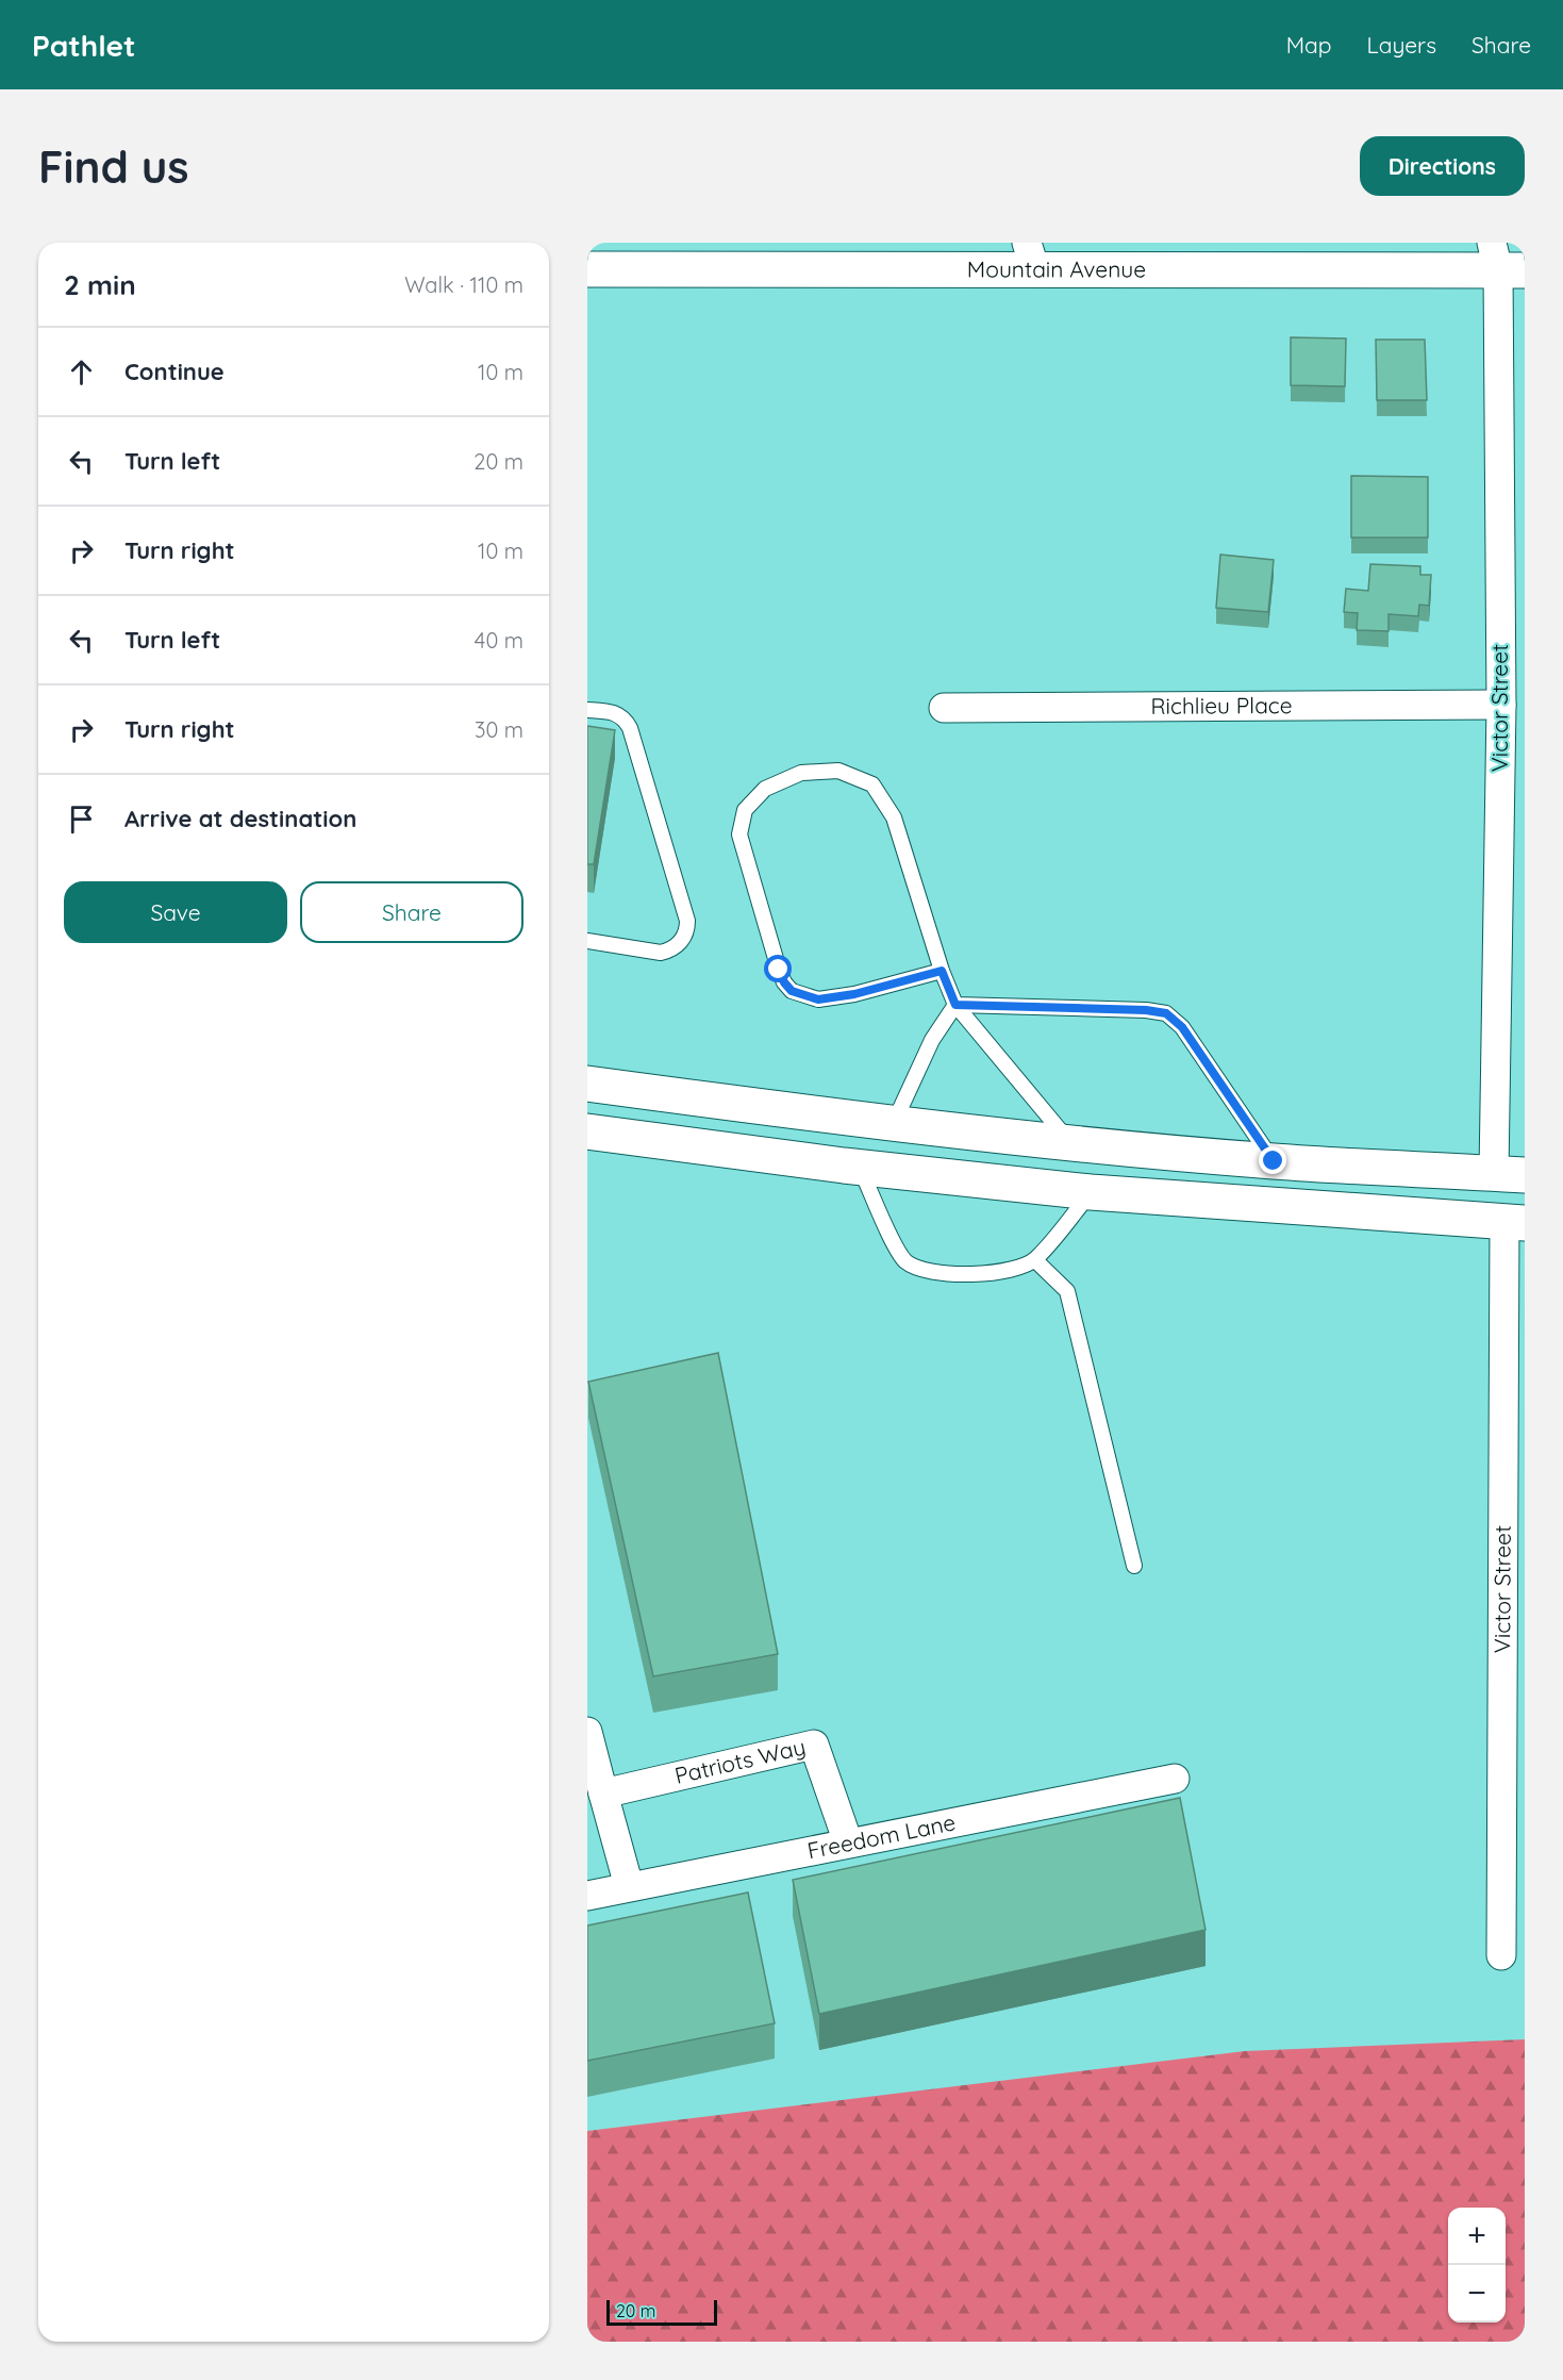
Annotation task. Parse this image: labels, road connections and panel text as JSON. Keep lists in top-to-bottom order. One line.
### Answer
{"streets":{"main road":["Mountain Avenue"],"street":["Richlieu Place","Victor Street","Patriots Way","Freedom Lane"]},"crossings":[["Mountain Avenue","Victor Street"],["Richlieu Place","Victor Street"],["Patriots Way","Freedom Lane"]],"scale_bar":"20 m","page":{"header":"Pathlet","nav":["Map","Layers","Share"],"buttons":["Directions",["Save","Share"]],"title":"Find us","heading":["2 min","Walk · 110 m"],"list":[["Continue","10 m"],["Turn left","20 m"],["Turn right","10 m"],["Turn left","40 m"],["Turn right","30 m"],"Arrive at destination"],"map_buttons":["+","−"],"scale":"20 m"}}
